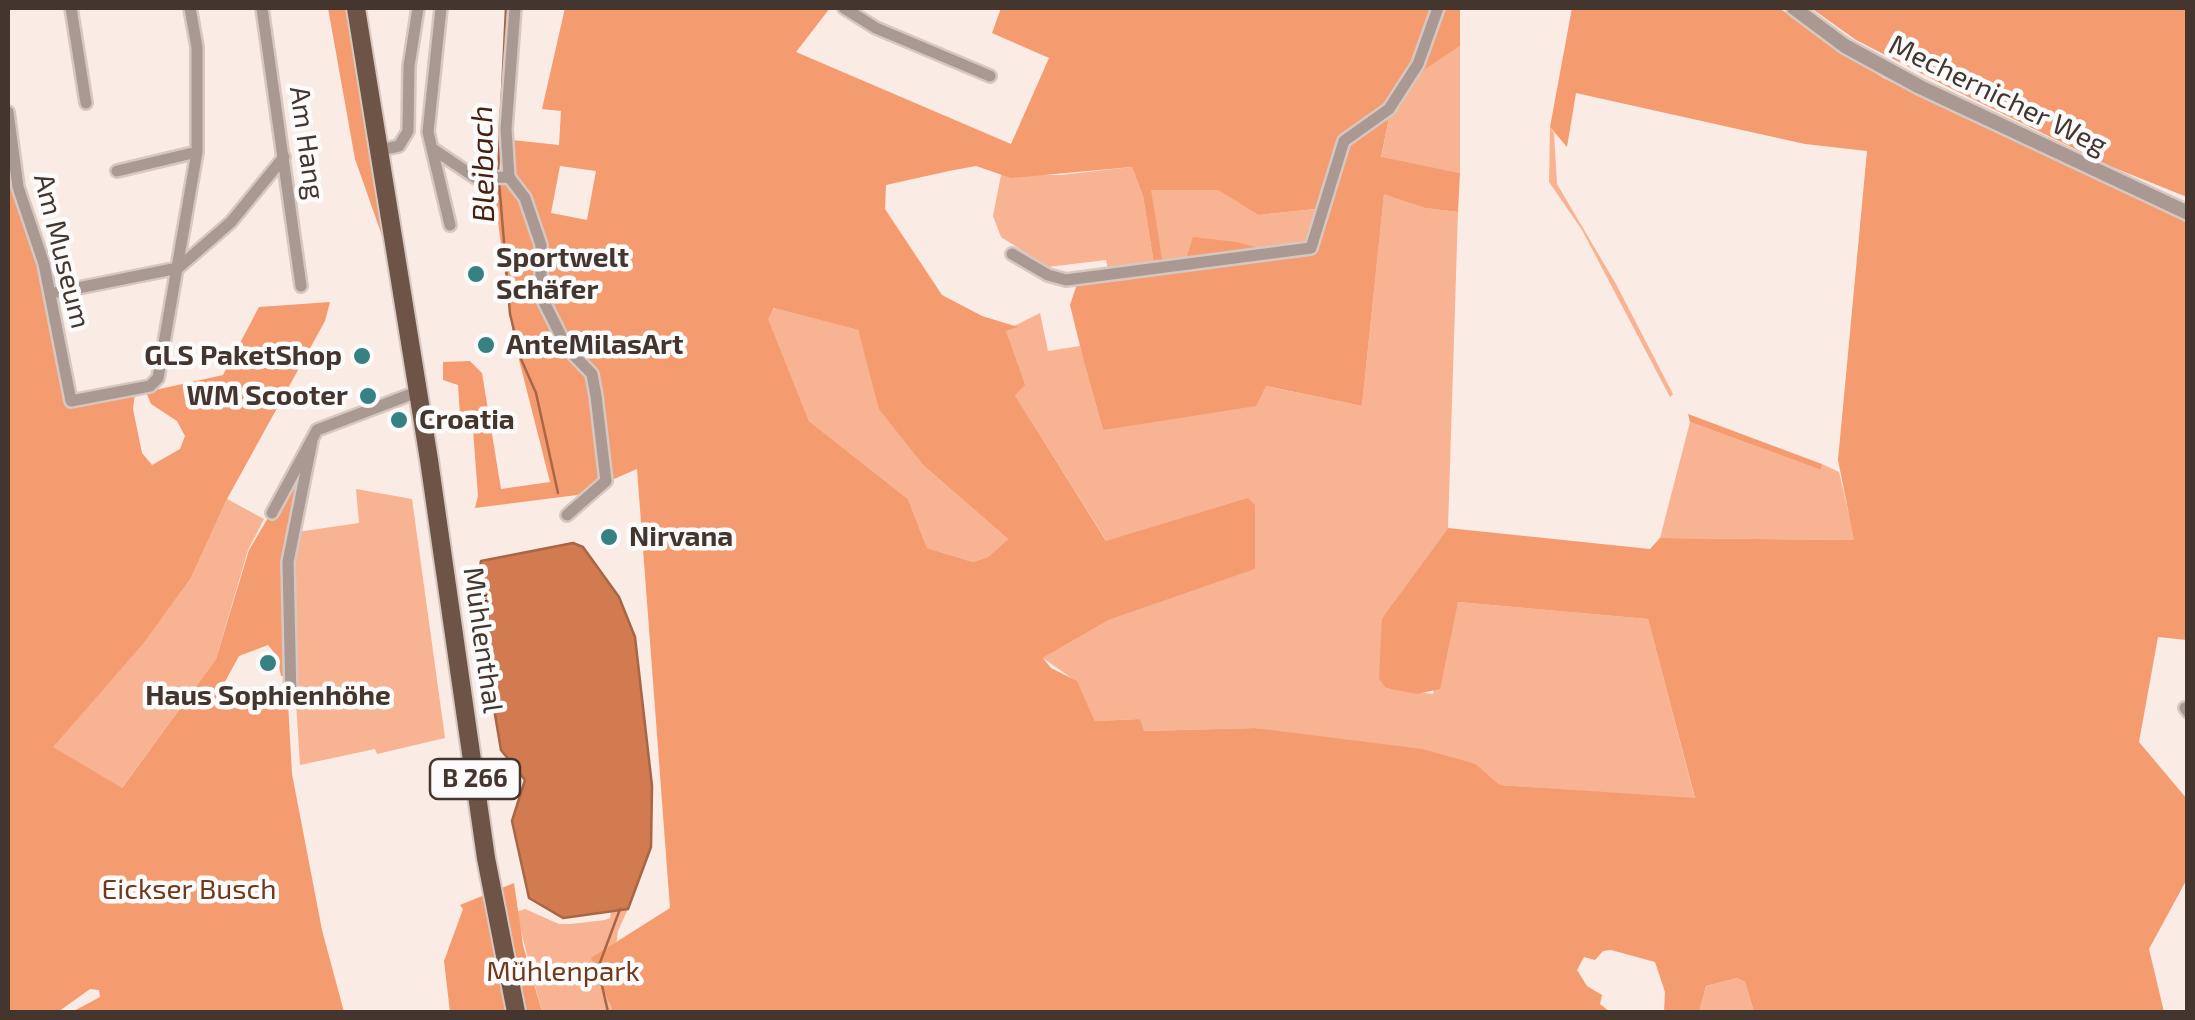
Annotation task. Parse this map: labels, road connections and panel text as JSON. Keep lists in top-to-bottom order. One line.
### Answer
{"streets":{"main road":["Mühlenthal","B 266"],"street":["Mechernicher Weg","Am Hang","Am Museum"]},"crossings":[["Mühlenthal","B 266"]],"water":["Bleibach"],"parks":["Eickser Busch","Mühlenpark"],"places":["Sportwelt Schäfer","AnteMilasArt","GLS PaketShop","WM Scooter","Croatia","Nirvana","Haus Sophienhöhe"]}
